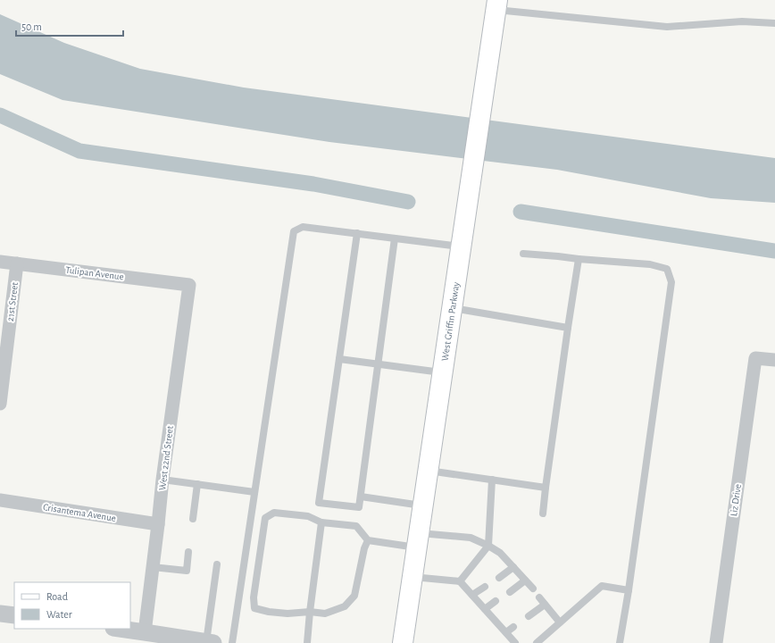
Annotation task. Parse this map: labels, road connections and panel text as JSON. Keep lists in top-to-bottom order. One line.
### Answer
{"streets":{"main road":["West Griffin Parkway"],"street":["Tulipan Avenue","21st Street","West 22nd Street","Liz Drive","Crisantema Avenue"]},"crossings":[["Tulipan Avenue","21st Street"],["Tulipan Avenue","West 22nd Street"],["West 22nd Street","Crisantema Avenue"]],"legend":["Road","Water"],"scale_bar":"50 m"}
